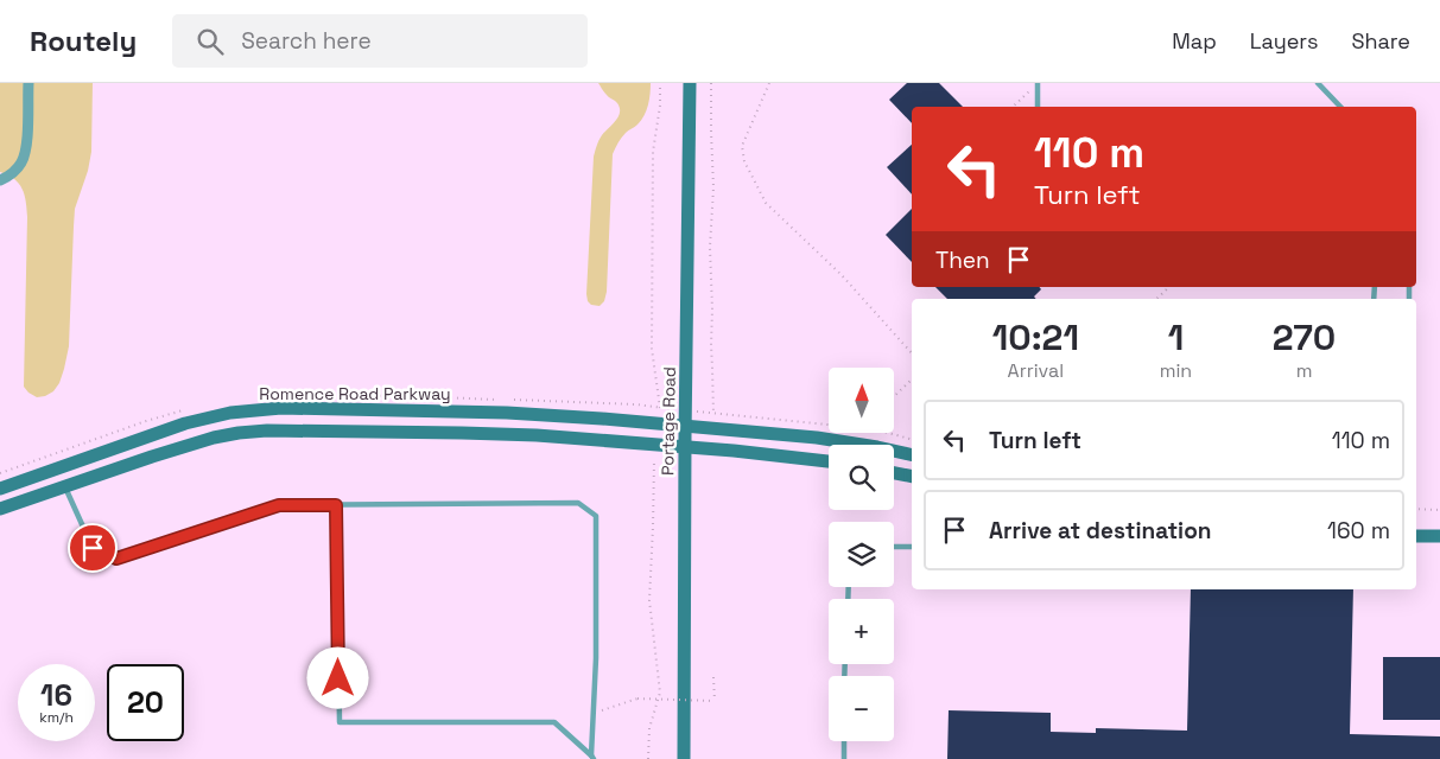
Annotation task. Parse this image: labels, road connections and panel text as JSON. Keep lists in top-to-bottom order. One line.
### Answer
{"streets":{"street":["Romence Road Parkway","Portage Road"]},"crossings":[["Romence Road Parkway","Portage Road"]],"north":"top","page":{"header":"Routely","search":"Search here","nav":["Map","Layers","Share"],"turn":["110 m","Turn left"],"then":"Then","eta":["10:21","Arrival","1","min","270","m"],"map_buttons":["+","−"],"list":[{"name":"Turn left","value":"110 m"},{"name":"Arrive at destination","value":"160 m"}],"speed":"16 km/h","limit":"20"}}
